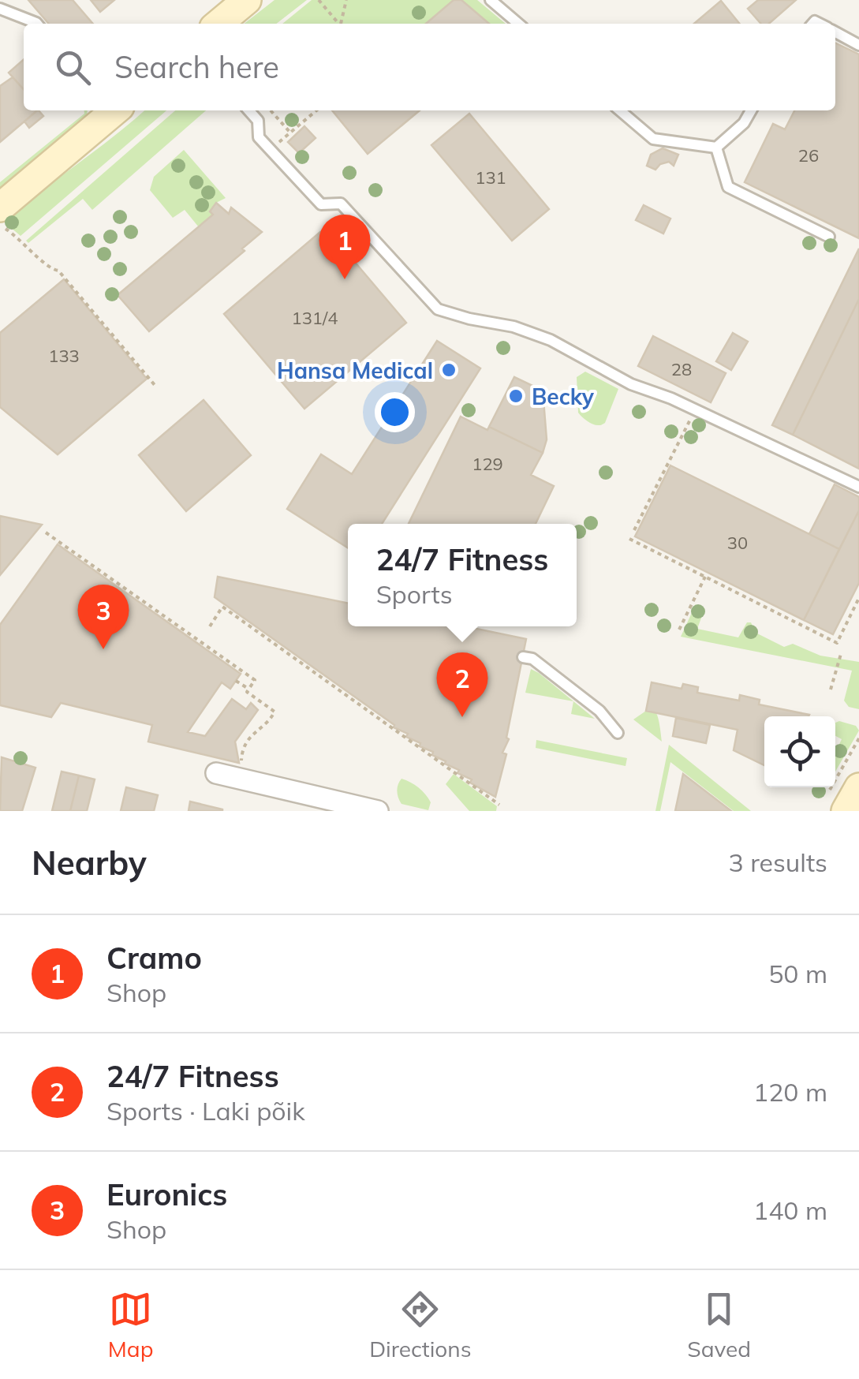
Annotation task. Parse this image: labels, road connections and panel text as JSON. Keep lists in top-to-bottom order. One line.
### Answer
{"places":["Hansa Medical","Becky"],"house_numbers":["26","131","131/4","133","28","129","30"],"page":{"search":"Search here","pins":["1","3","2"],"popup":["24/7 Fitness","Sports"],"heading":["Nearby","3 results"],"list":[{"mark":"1","name":"Cramo","note":"Shop","value":"50 m"},{"mark":"2","name":"24/7 Fitness","note":"Sports · Laki põik","value":"120 m"},{"mark":"3","name":"Euronics","note":"Shop","value":"140 m"}],"nav":["Map","Directions","Saved"]}}
